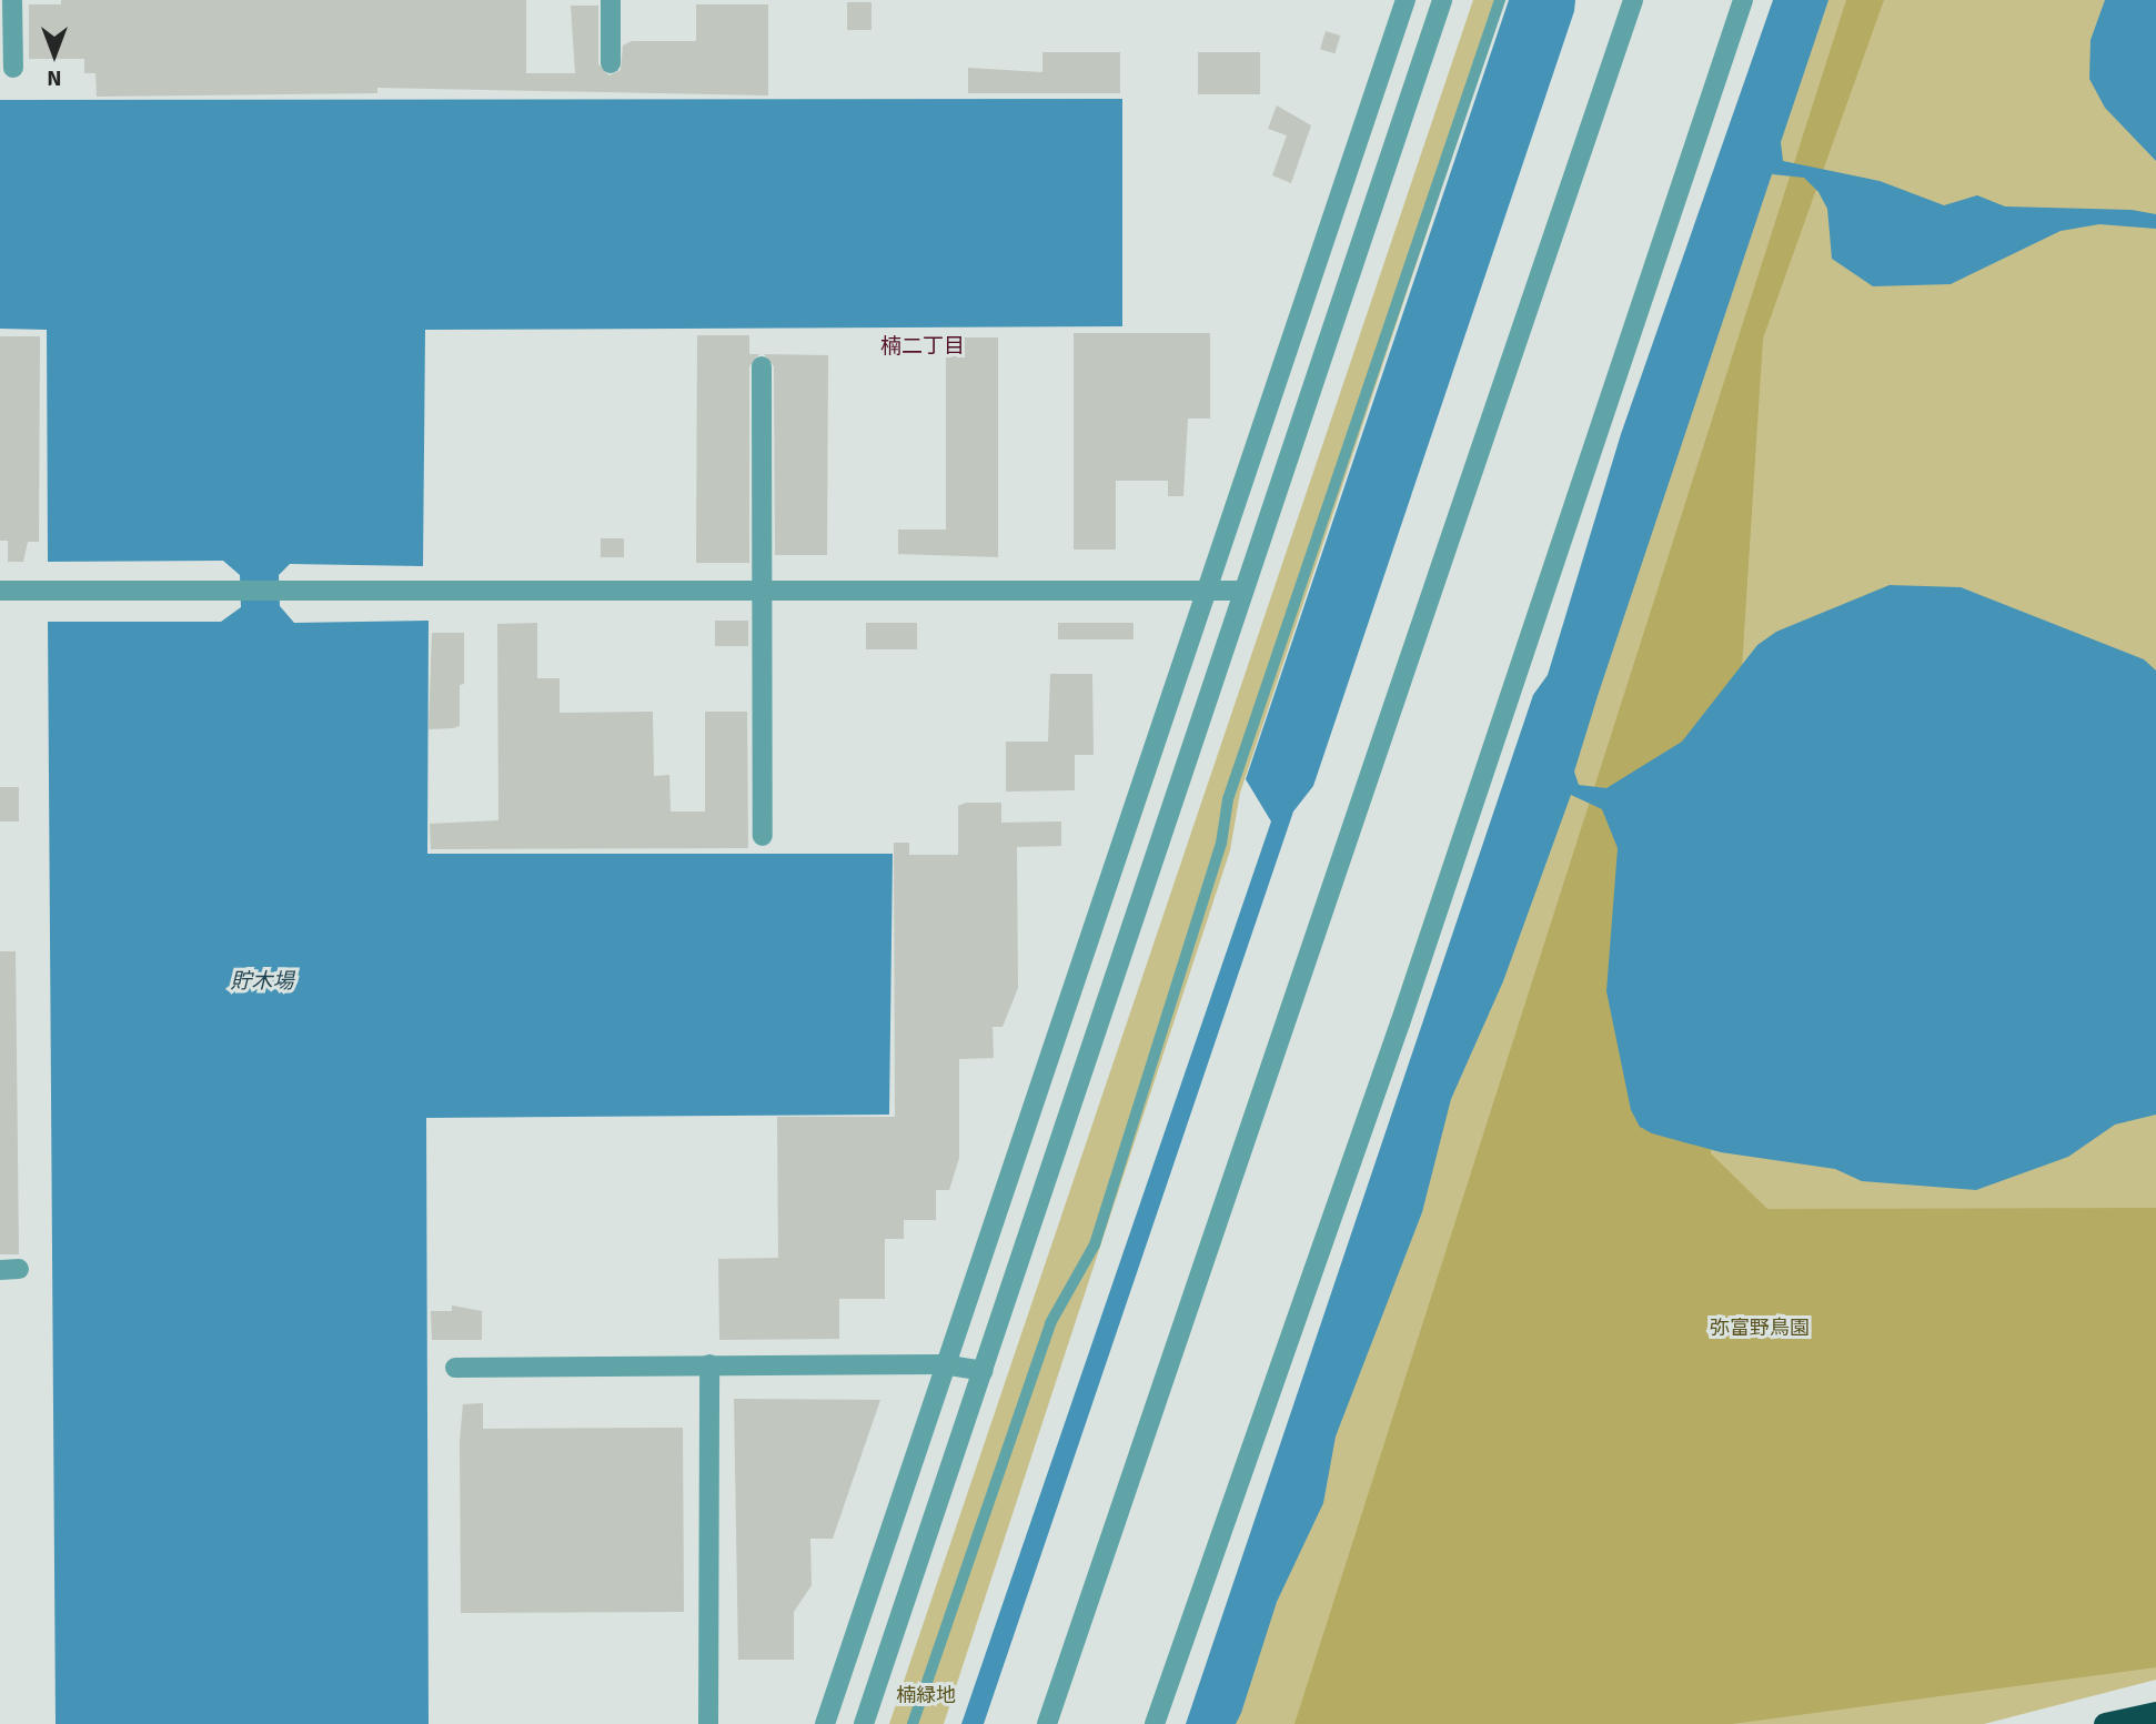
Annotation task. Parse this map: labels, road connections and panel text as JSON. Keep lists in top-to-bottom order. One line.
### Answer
{"districts":["楠二丁目"],"water":["貯木場"],"parks":["弥富野鳥園","楠緑地"],"north":"bottom"}
